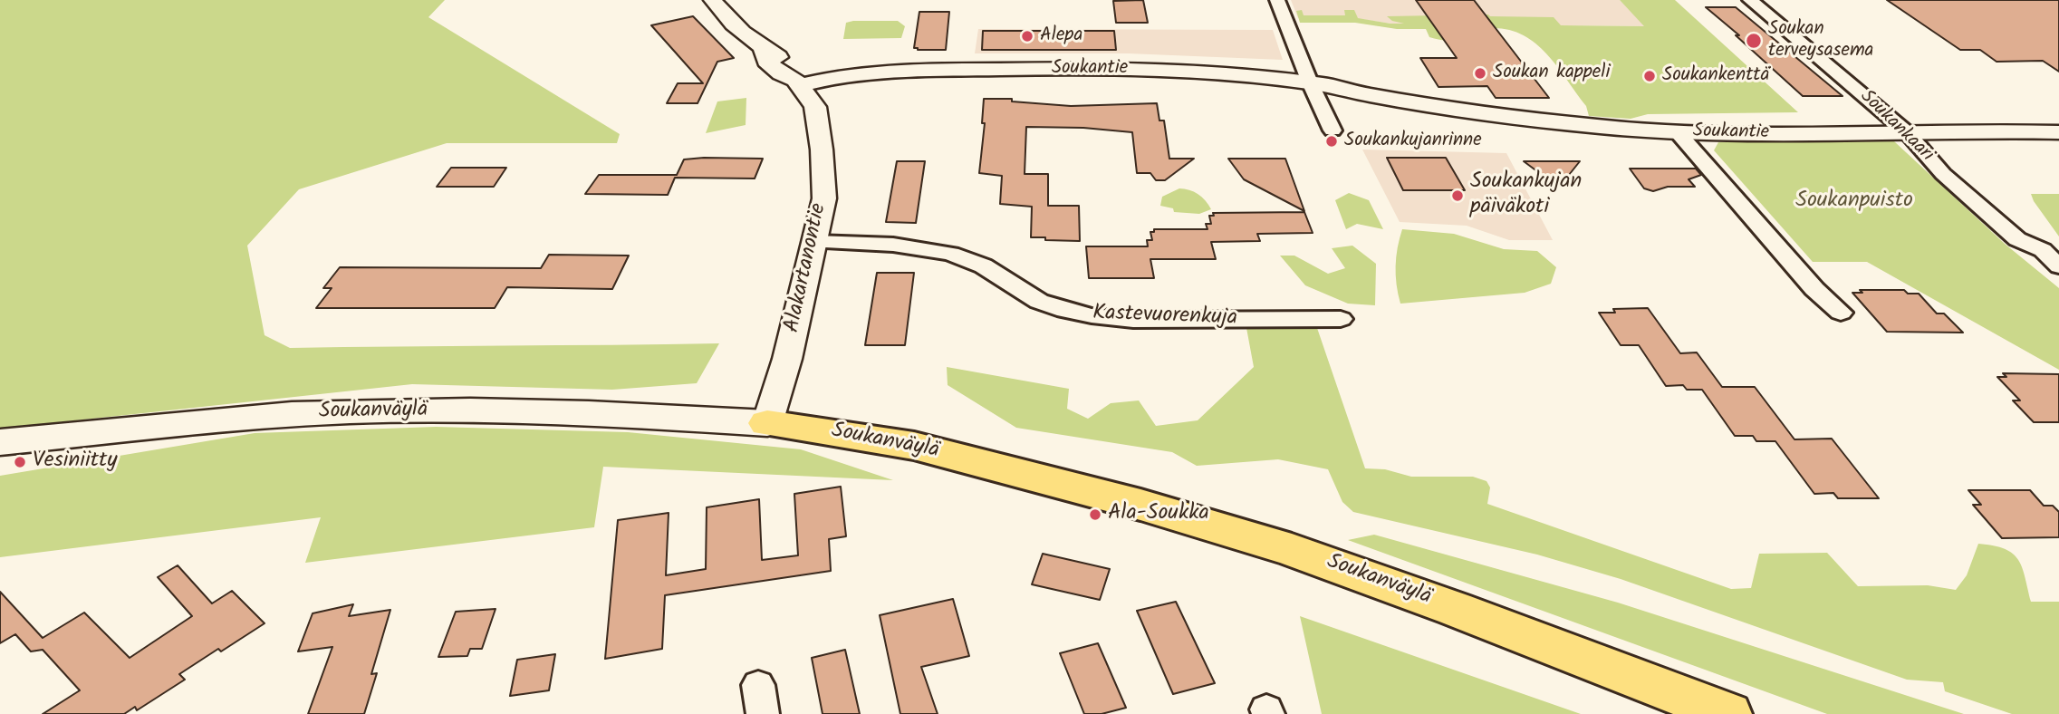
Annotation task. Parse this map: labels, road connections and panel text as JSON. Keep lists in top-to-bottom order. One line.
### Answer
{"streets":{"main road":["Soukanväylä"],"street":["Soukantie","Soukankaari","Alakartanontie","Kastevuorenkuja"]},"crossings":[["Soukantie","Soukankaari"],["Soukantie","Alakartanontie"],["Alakartanontie","Kastevuorenkuja"],["Alakartanontie","Soukanväylä"]],"parks":["Soukanpuisto"],"places":["Alepa","Soukan terveysasema","Soukan kappeli","Soukankenttä","Soukankujanrinne","Soukankujan päiväkoti","Vesiniitty","Ala-Soukka"]}
